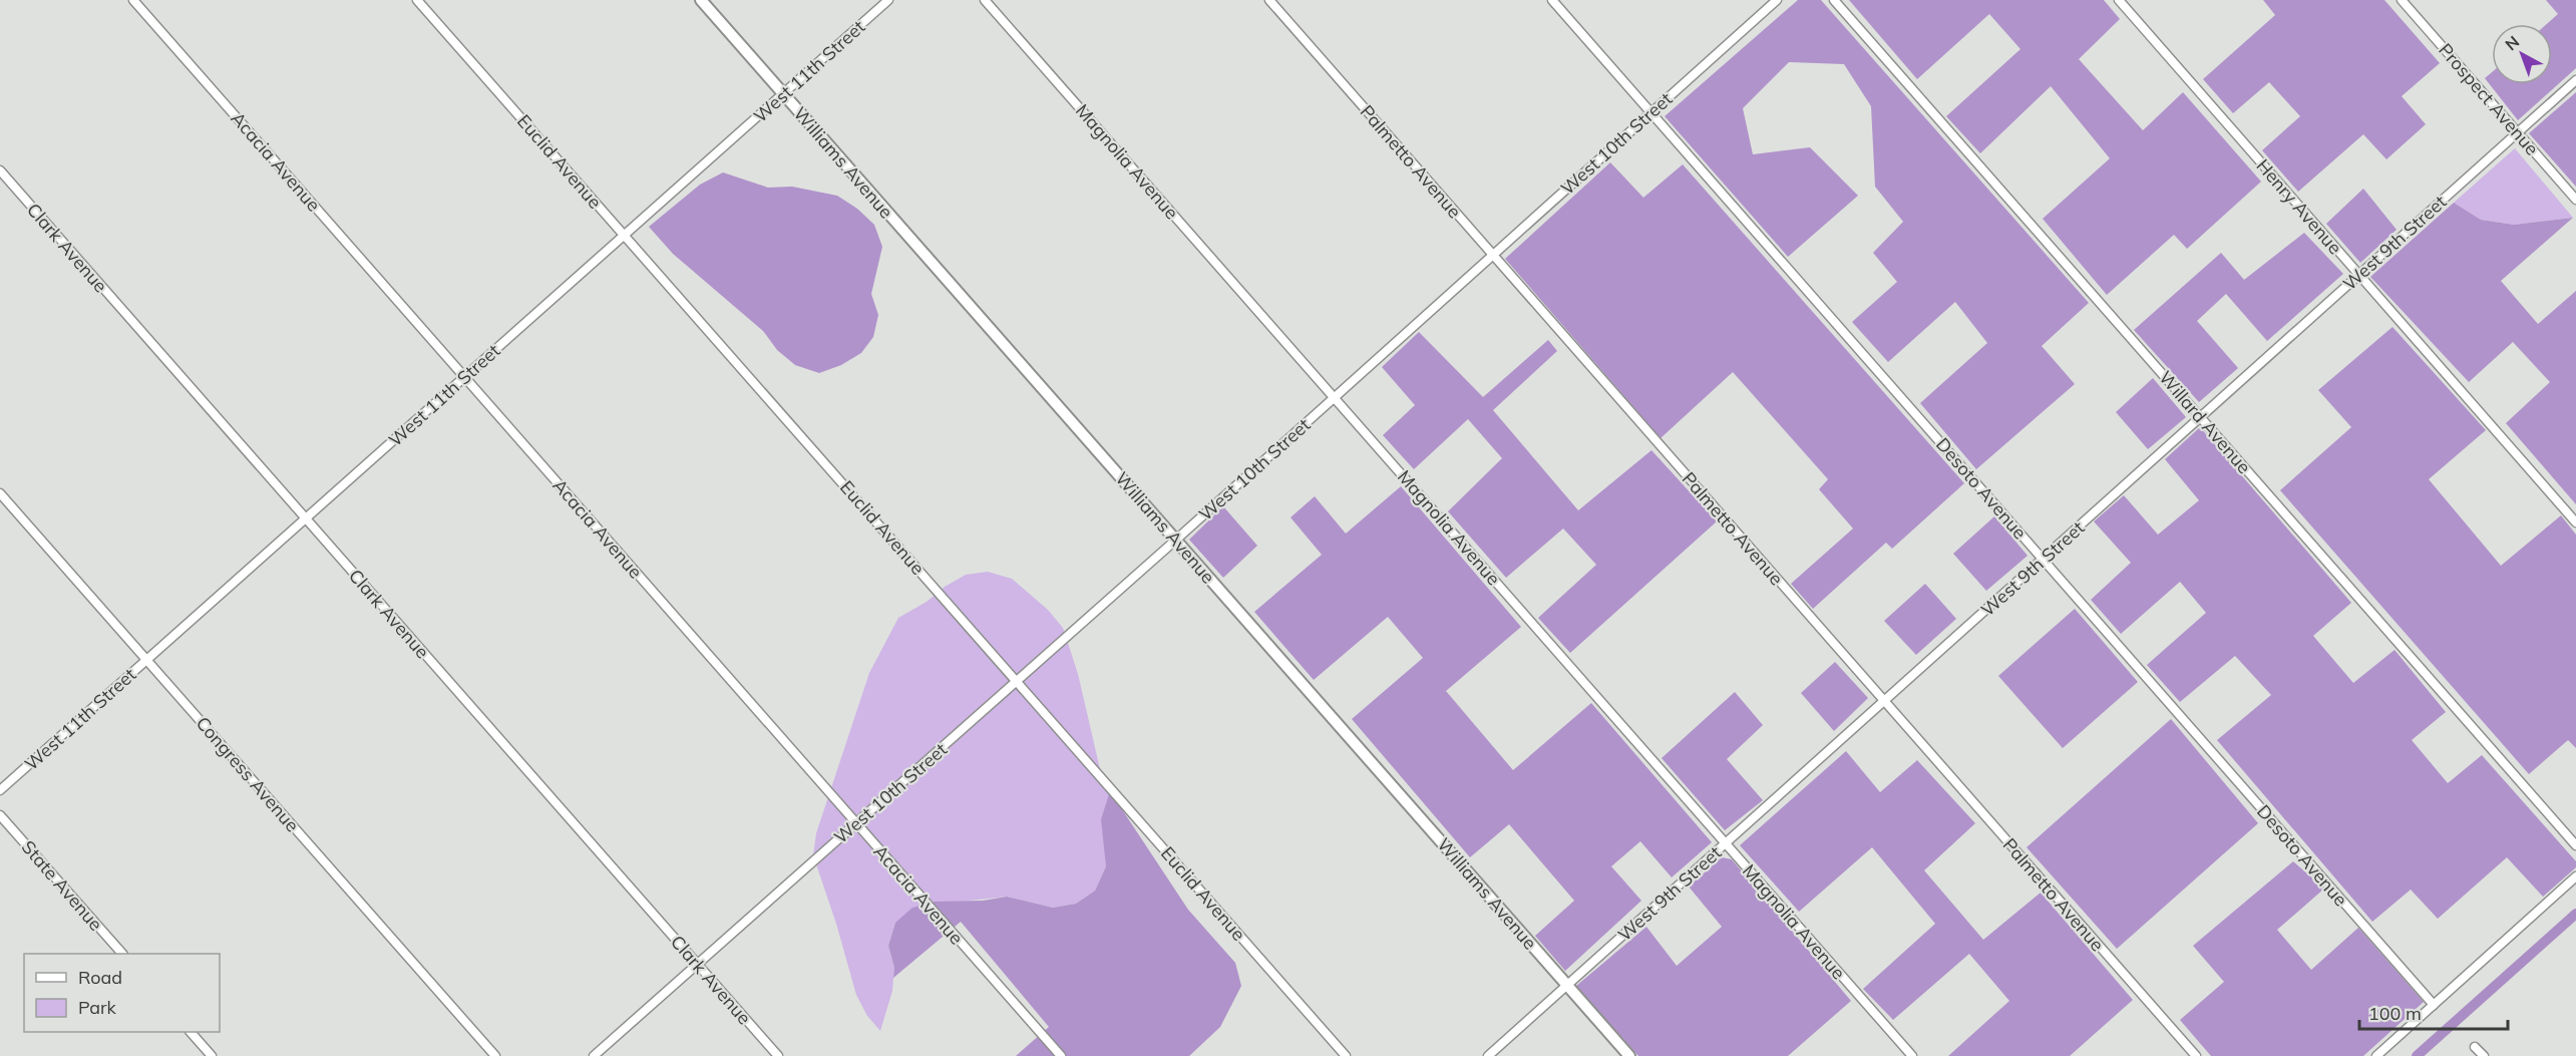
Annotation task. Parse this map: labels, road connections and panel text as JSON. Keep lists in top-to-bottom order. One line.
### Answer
{"streets":{"street":["West 11th Street","Prospect Avenue","West 10th Street","Acacia Avenue","Euclid Avenue","Magnolia Avenue","Palmetto Avenue","Williams Avenue","Henry Avenue","West 9th Street","Clark Avenue","Willard Avenue","Desoto Avenue","Congress Avenue","State Avenue"]},"crossings":[["West 11th Street","Acacia Avenue"],["West 11th Street","Euclid Avenue"],["West 11th Street","Williams Avenue"],["West 11th Street","Clark Avenue"],["West 11th Street","Congress Avenue"],["Prospect Avenue","West 9th Street"],["West 10th Street","Acacia Avenue"],["West 10th Street","Euclid Avenue"],["West 10th Street","Magnolia Avenue"],["West 10th Street","Palmetto Avenue"],["West 10th Street","Williams Avenue"],["West 10th Street","Clark Avenue"],["West 10th Street","Desoto Avenue"],["Magnolia Avenue","West 9th Street"],["Palmetto Avenue","West 9th Street"],["Williams Avenue","West 9th Street"],["Henry Avenue","West 9th Street"],["West 9th Street","Willard Avenue"],["West 9th Street","Desoto Avenue"]],"legend":["Road","Park"],"scale_bar":"100 m","north":"top left"}
